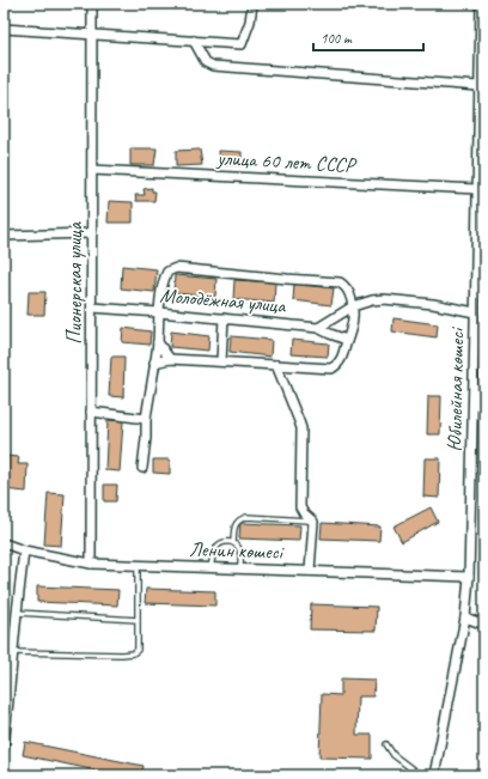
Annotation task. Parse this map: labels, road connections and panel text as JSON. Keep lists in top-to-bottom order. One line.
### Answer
{"streets":{"street":["улица 60 лет СССР","Пионерская улица","Молодёжная улица","Юбилейная көшесі","Ленин көшесі"]},"crossings":[["улица 60 лет СССР","Пионерская улица"],["улица 60 лет СССР","Юбилейная көшесі"],["Пионерская улица","Молодёжная улица"],["Пионерская улица","Ленин көшесі"],["Юбилейная көшесі","Ленин көшесі"]],"scale_bar":"100 m"}
